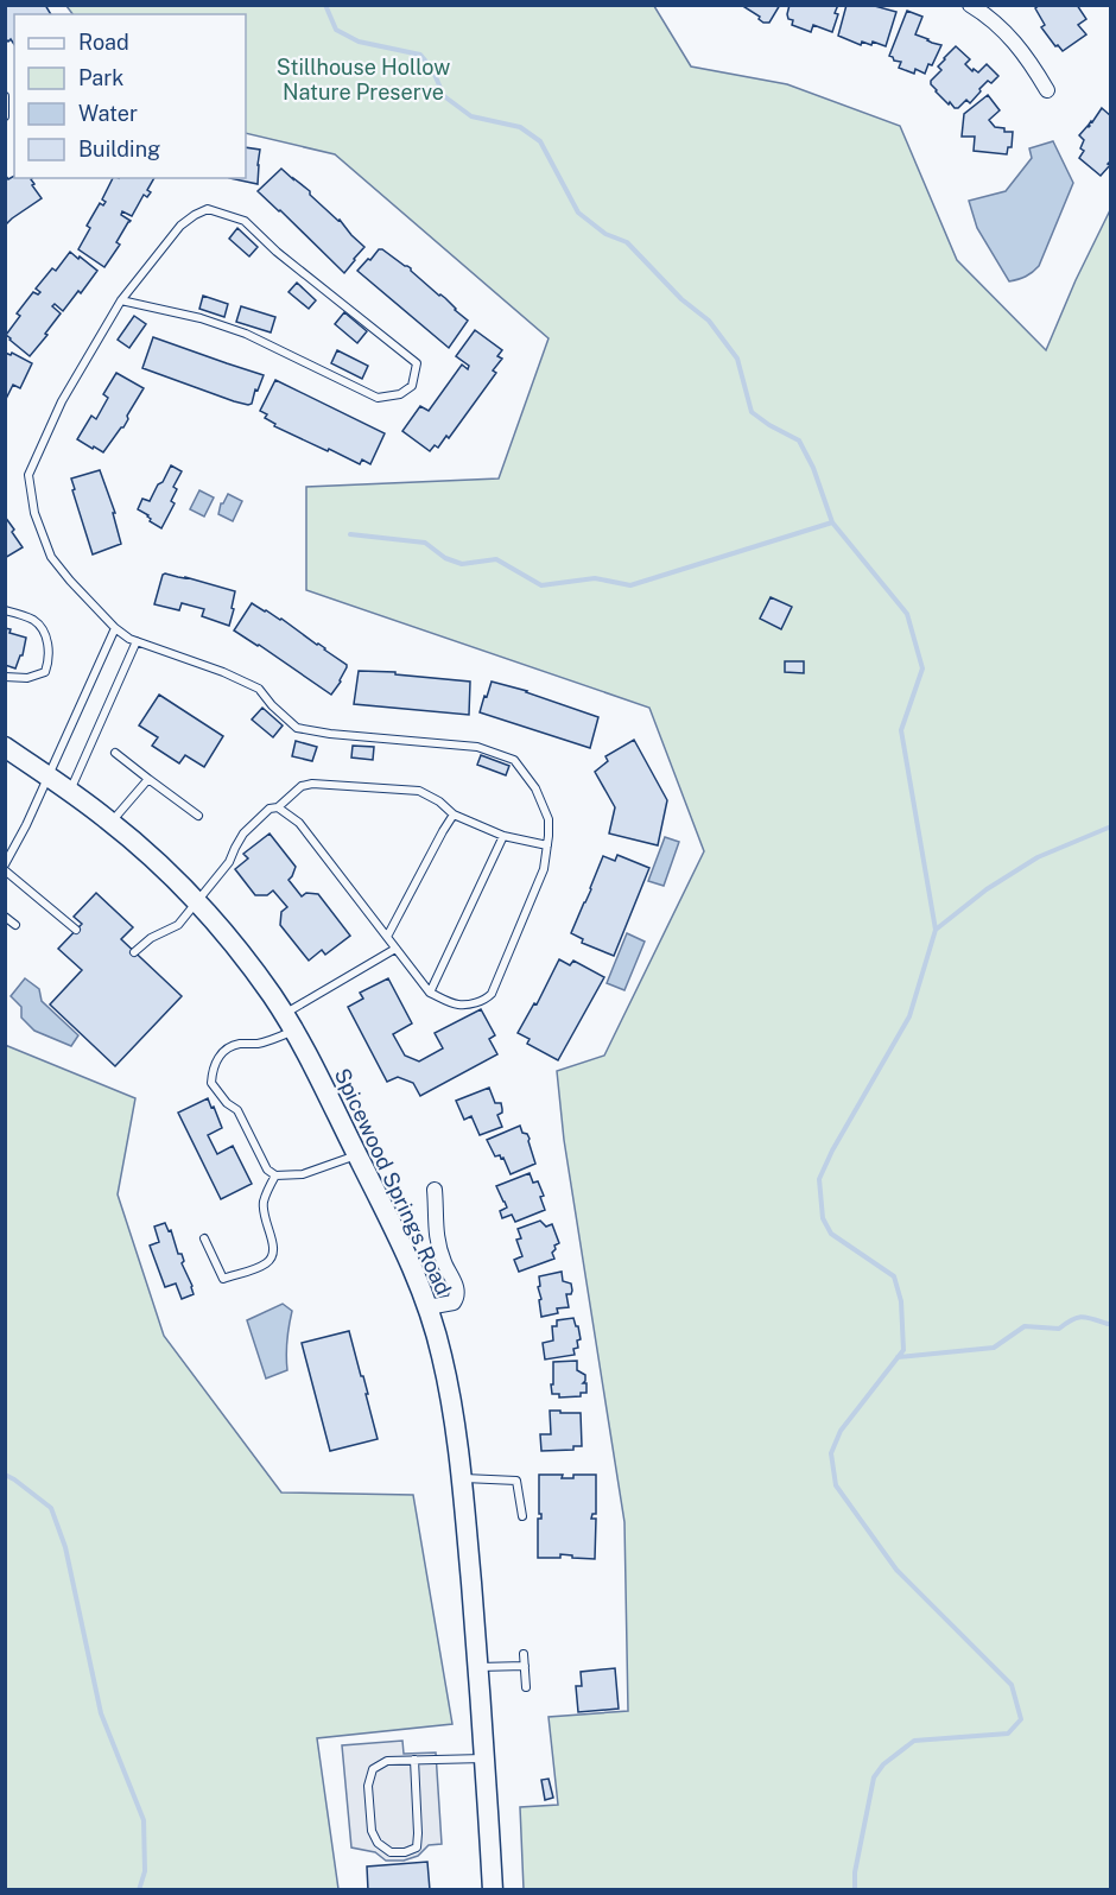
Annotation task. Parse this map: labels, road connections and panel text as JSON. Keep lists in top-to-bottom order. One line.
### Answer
{"streets":{"main road":["Spicewood Springs Road"]},"parks":["Stillhouse Hollow Nature Preserve"],"legend":["Road","Park","Water","Building"]}
